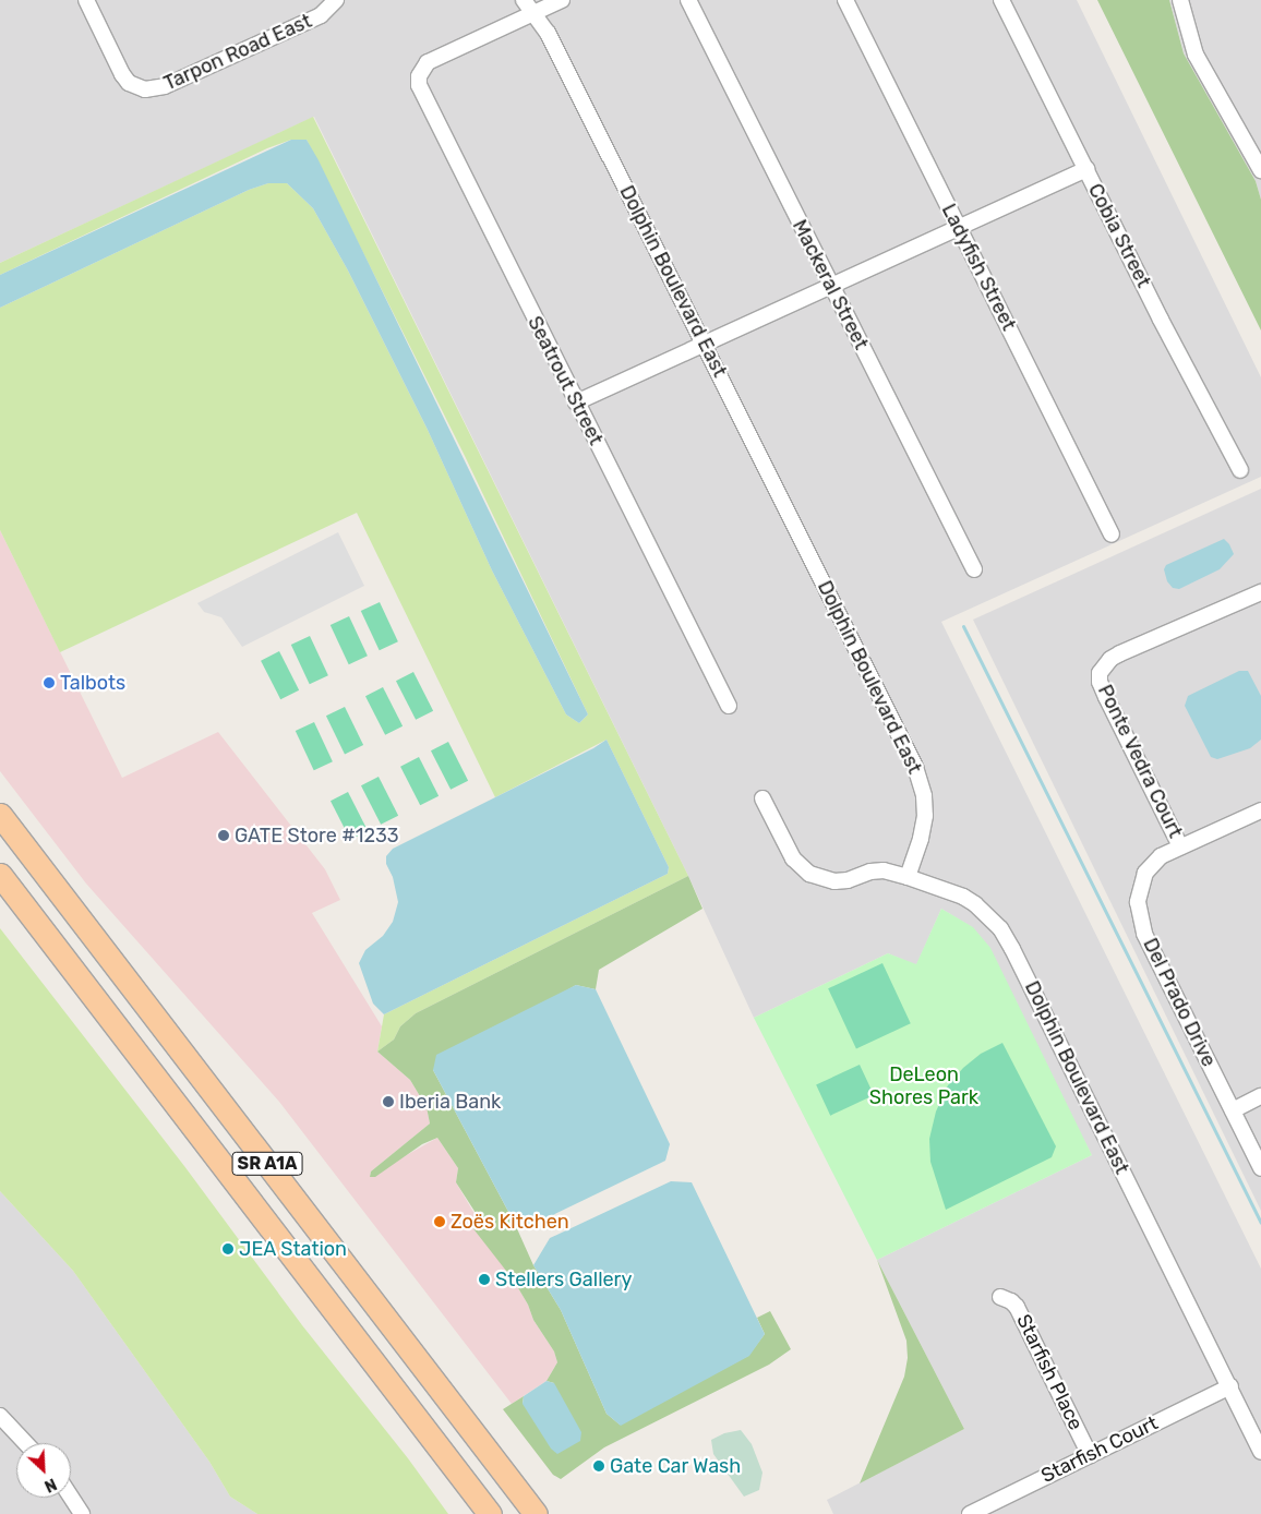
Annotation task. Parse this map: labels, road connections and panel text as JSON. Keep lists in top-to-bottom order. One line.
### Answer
{"streets":{"main road":["SR A1A"],"street":["Tarpon Road East","Cobia Street","Ladyfish Street","Dolphin Boulevard East","Mackeral Street","Seatrout Street","Ponte Vedra Court","Del Prado Drive","Starfish Place","Starfish Court"]},"crossings":[["Dolphin Boulevard East","Seatrout Street"],["Dolphin Boulevard East","Starfish Court"],["Ponte Vedra Court","Del Prado Drive"],["Starfish Place","Starfish Court"]],"parks":["DeLeon Shores Park"],"places":["Talbots","GATE Store #1233","Iberia Bank","Zoës Kitchen","JEA Station","Stellers Gallery","Gate Car Wash"],"north":"bottom right"}
